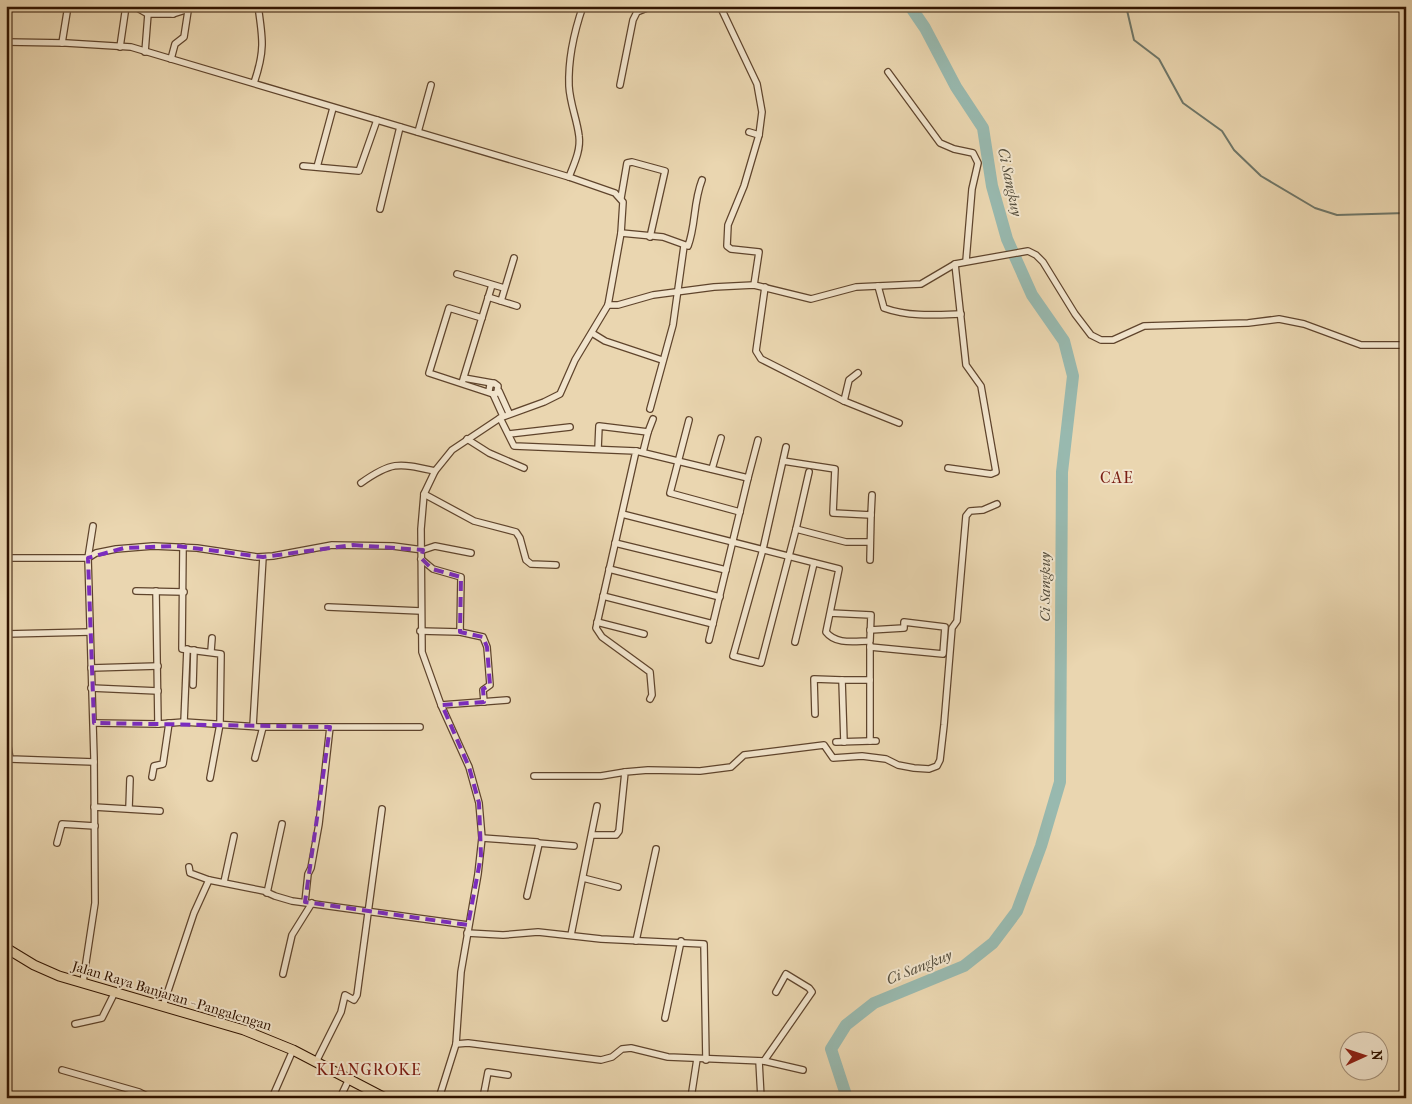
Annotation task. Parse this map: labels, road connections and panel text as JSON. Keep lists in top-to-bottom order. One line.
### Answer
{"streets":{"main road":["Jalan Raya Banjaran - Pangalengan"]},"districts":["CAE","KIANGROKE"],"water":["Ci Sangkuy"],"north":"right"}
